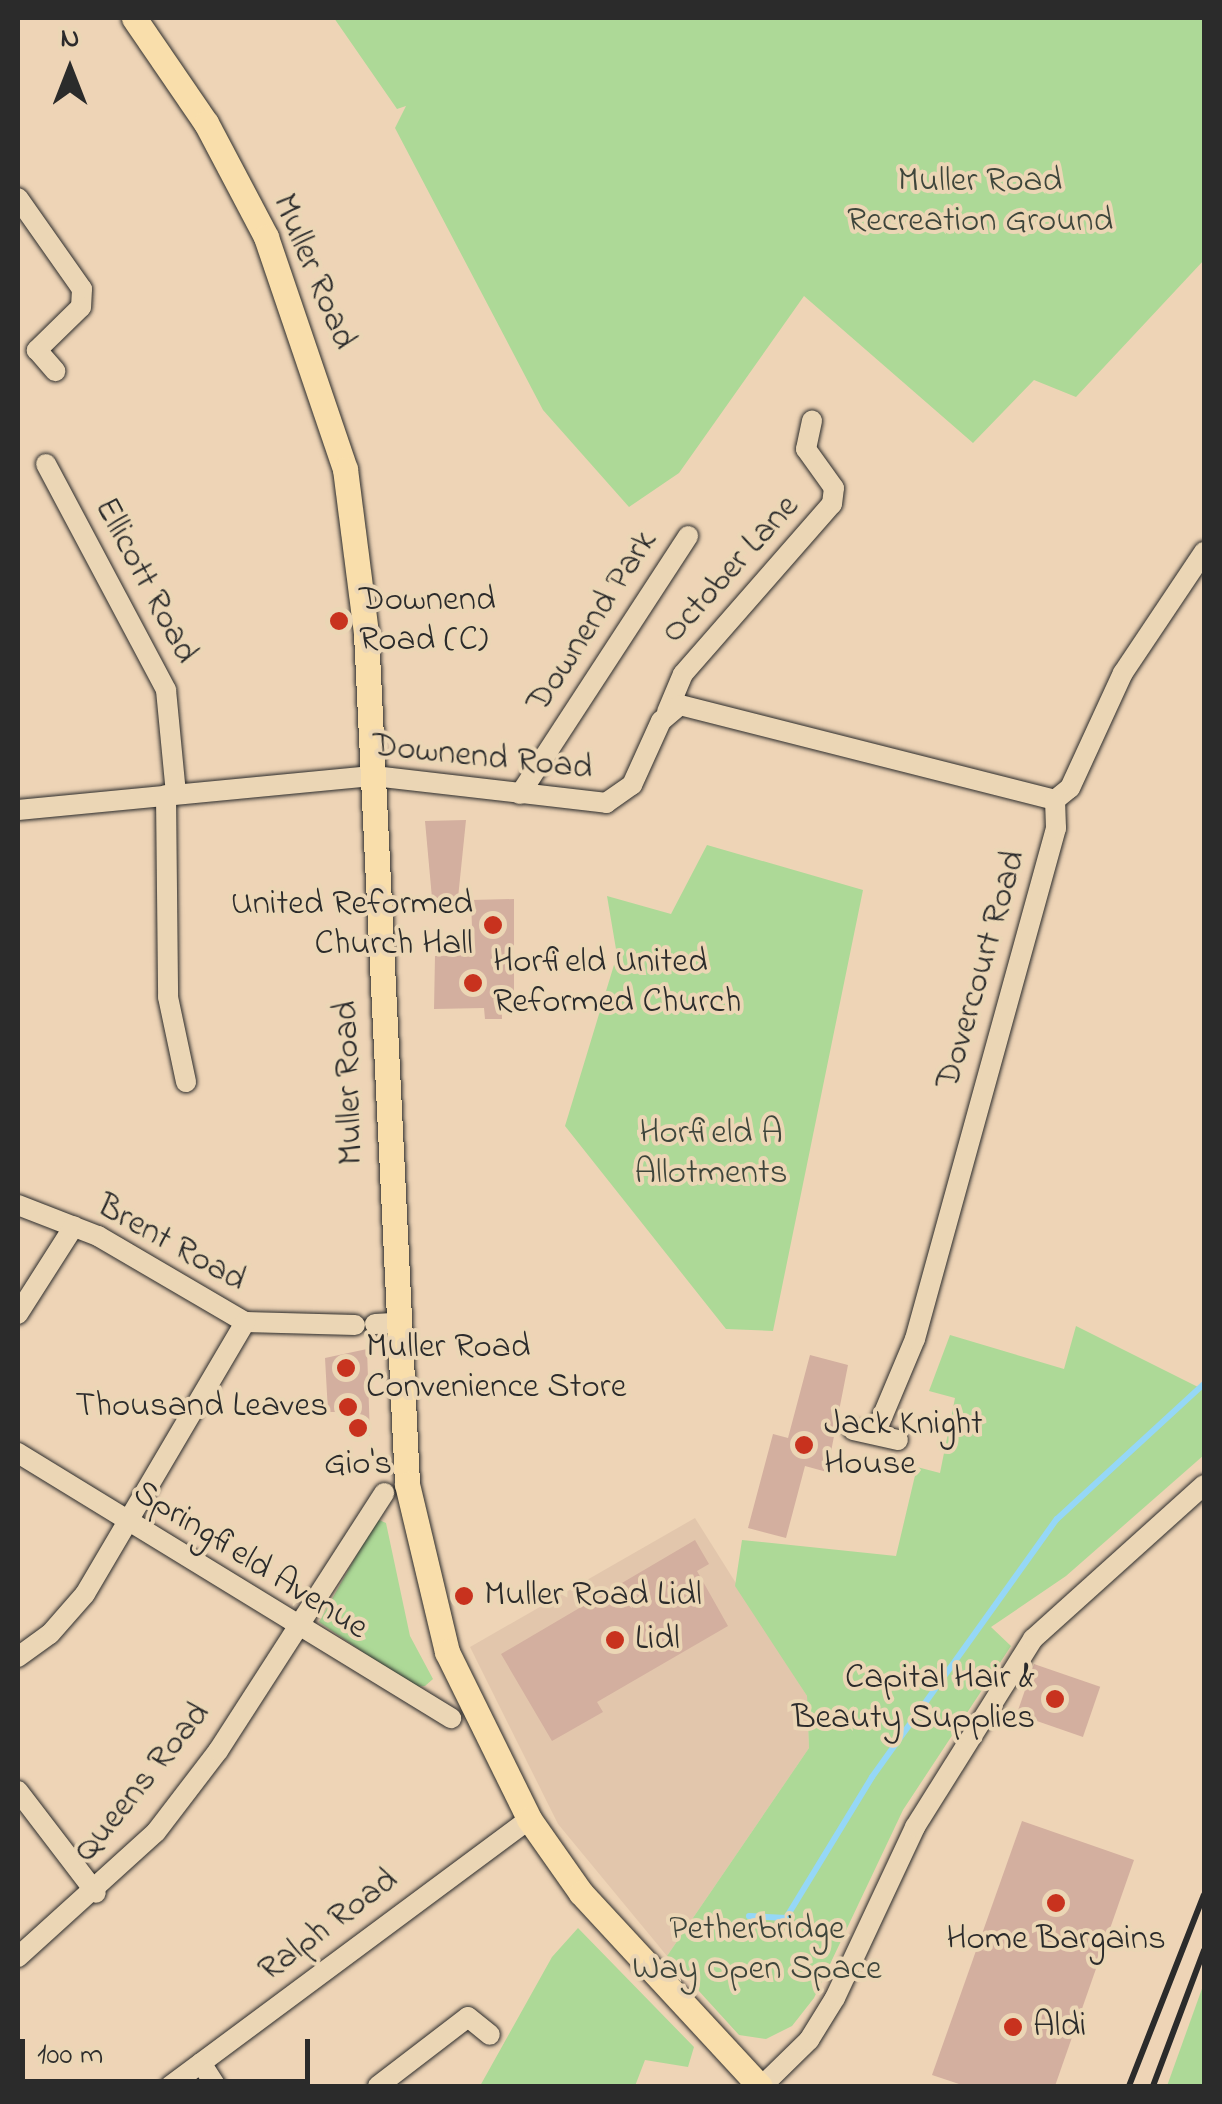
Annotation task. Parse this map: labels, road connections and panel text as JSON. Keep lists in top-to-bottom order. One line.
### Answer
{"streets":{"main road":["Muller Road"],"street":["October Lane","Ellicott Road","Downend Park","Downend Road","Dovercourt Road","Brent Road","Springfield Avenue","Queens Road","Ralph Road"]},"crossings":[["Muller Road","Downend Road"],["Muller Road","Brent Road"],["Muller Road","Ralph Road"],["October Lane","Downend Road"],["Ellicott Road","Downend Road"],["Downend Park","Downend Road"],["Springfield Avenue","Queens Road"]],"parks":["Muller Road Recreation Ground","Horfield A Allotments","Petherbridge Way Open Space"],"places":["Downend Road (C)","United Reformed Church Hall","Horfield United Reformed Church","Muller Road Convenience Store","Thousand Leaves","Gio's","Jack Knight House","Muller Road Lidl","Lidl","Capital Hair & Beauty Supplies","Home Bargains","Aldi"],"scale_bar":"100 m","north":"top"}
